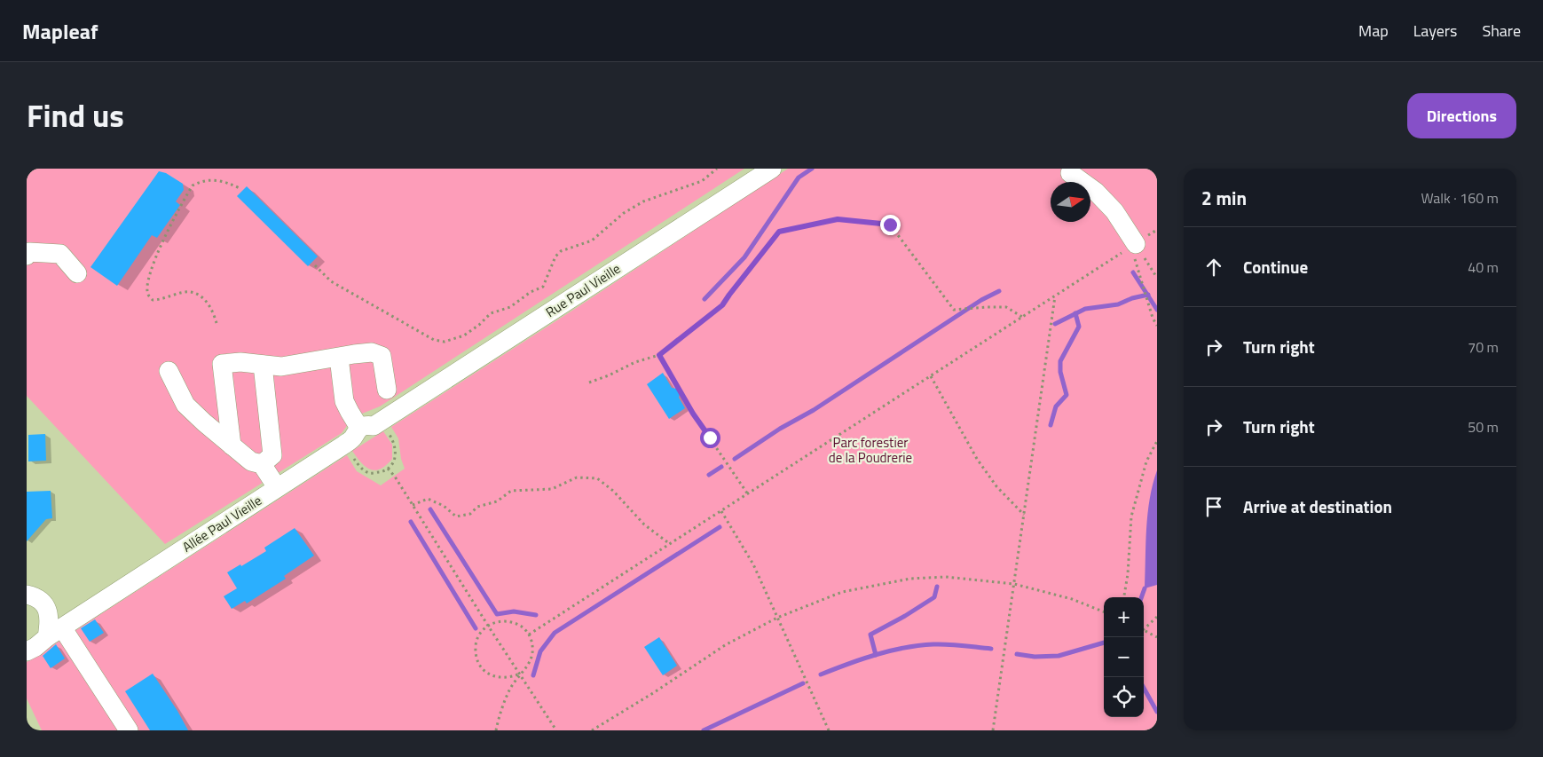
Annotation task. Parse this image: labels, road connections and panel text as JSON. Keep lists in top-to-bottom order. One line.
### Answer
{"streets":{"lane":["Rue Paul Vieille","Allée Paul Vieille"]},"crossings":[["Rue Paul Vieille","Allée Paul Vieille"]],"parks":["Parc forestier de la Poudrerie"],"north":"right","page":{"header":"Mapleaf","nav":["Map","Layers","Share"],"title":"Find us","buttons":"Directions","heading":["2 min","Walk · 160 m"],"list":[["Continue","40 m"],["Turn right","70 m"],["Turn right","50 m"],"Arrive at destination"],"map_buttons":["+","−"]}}
